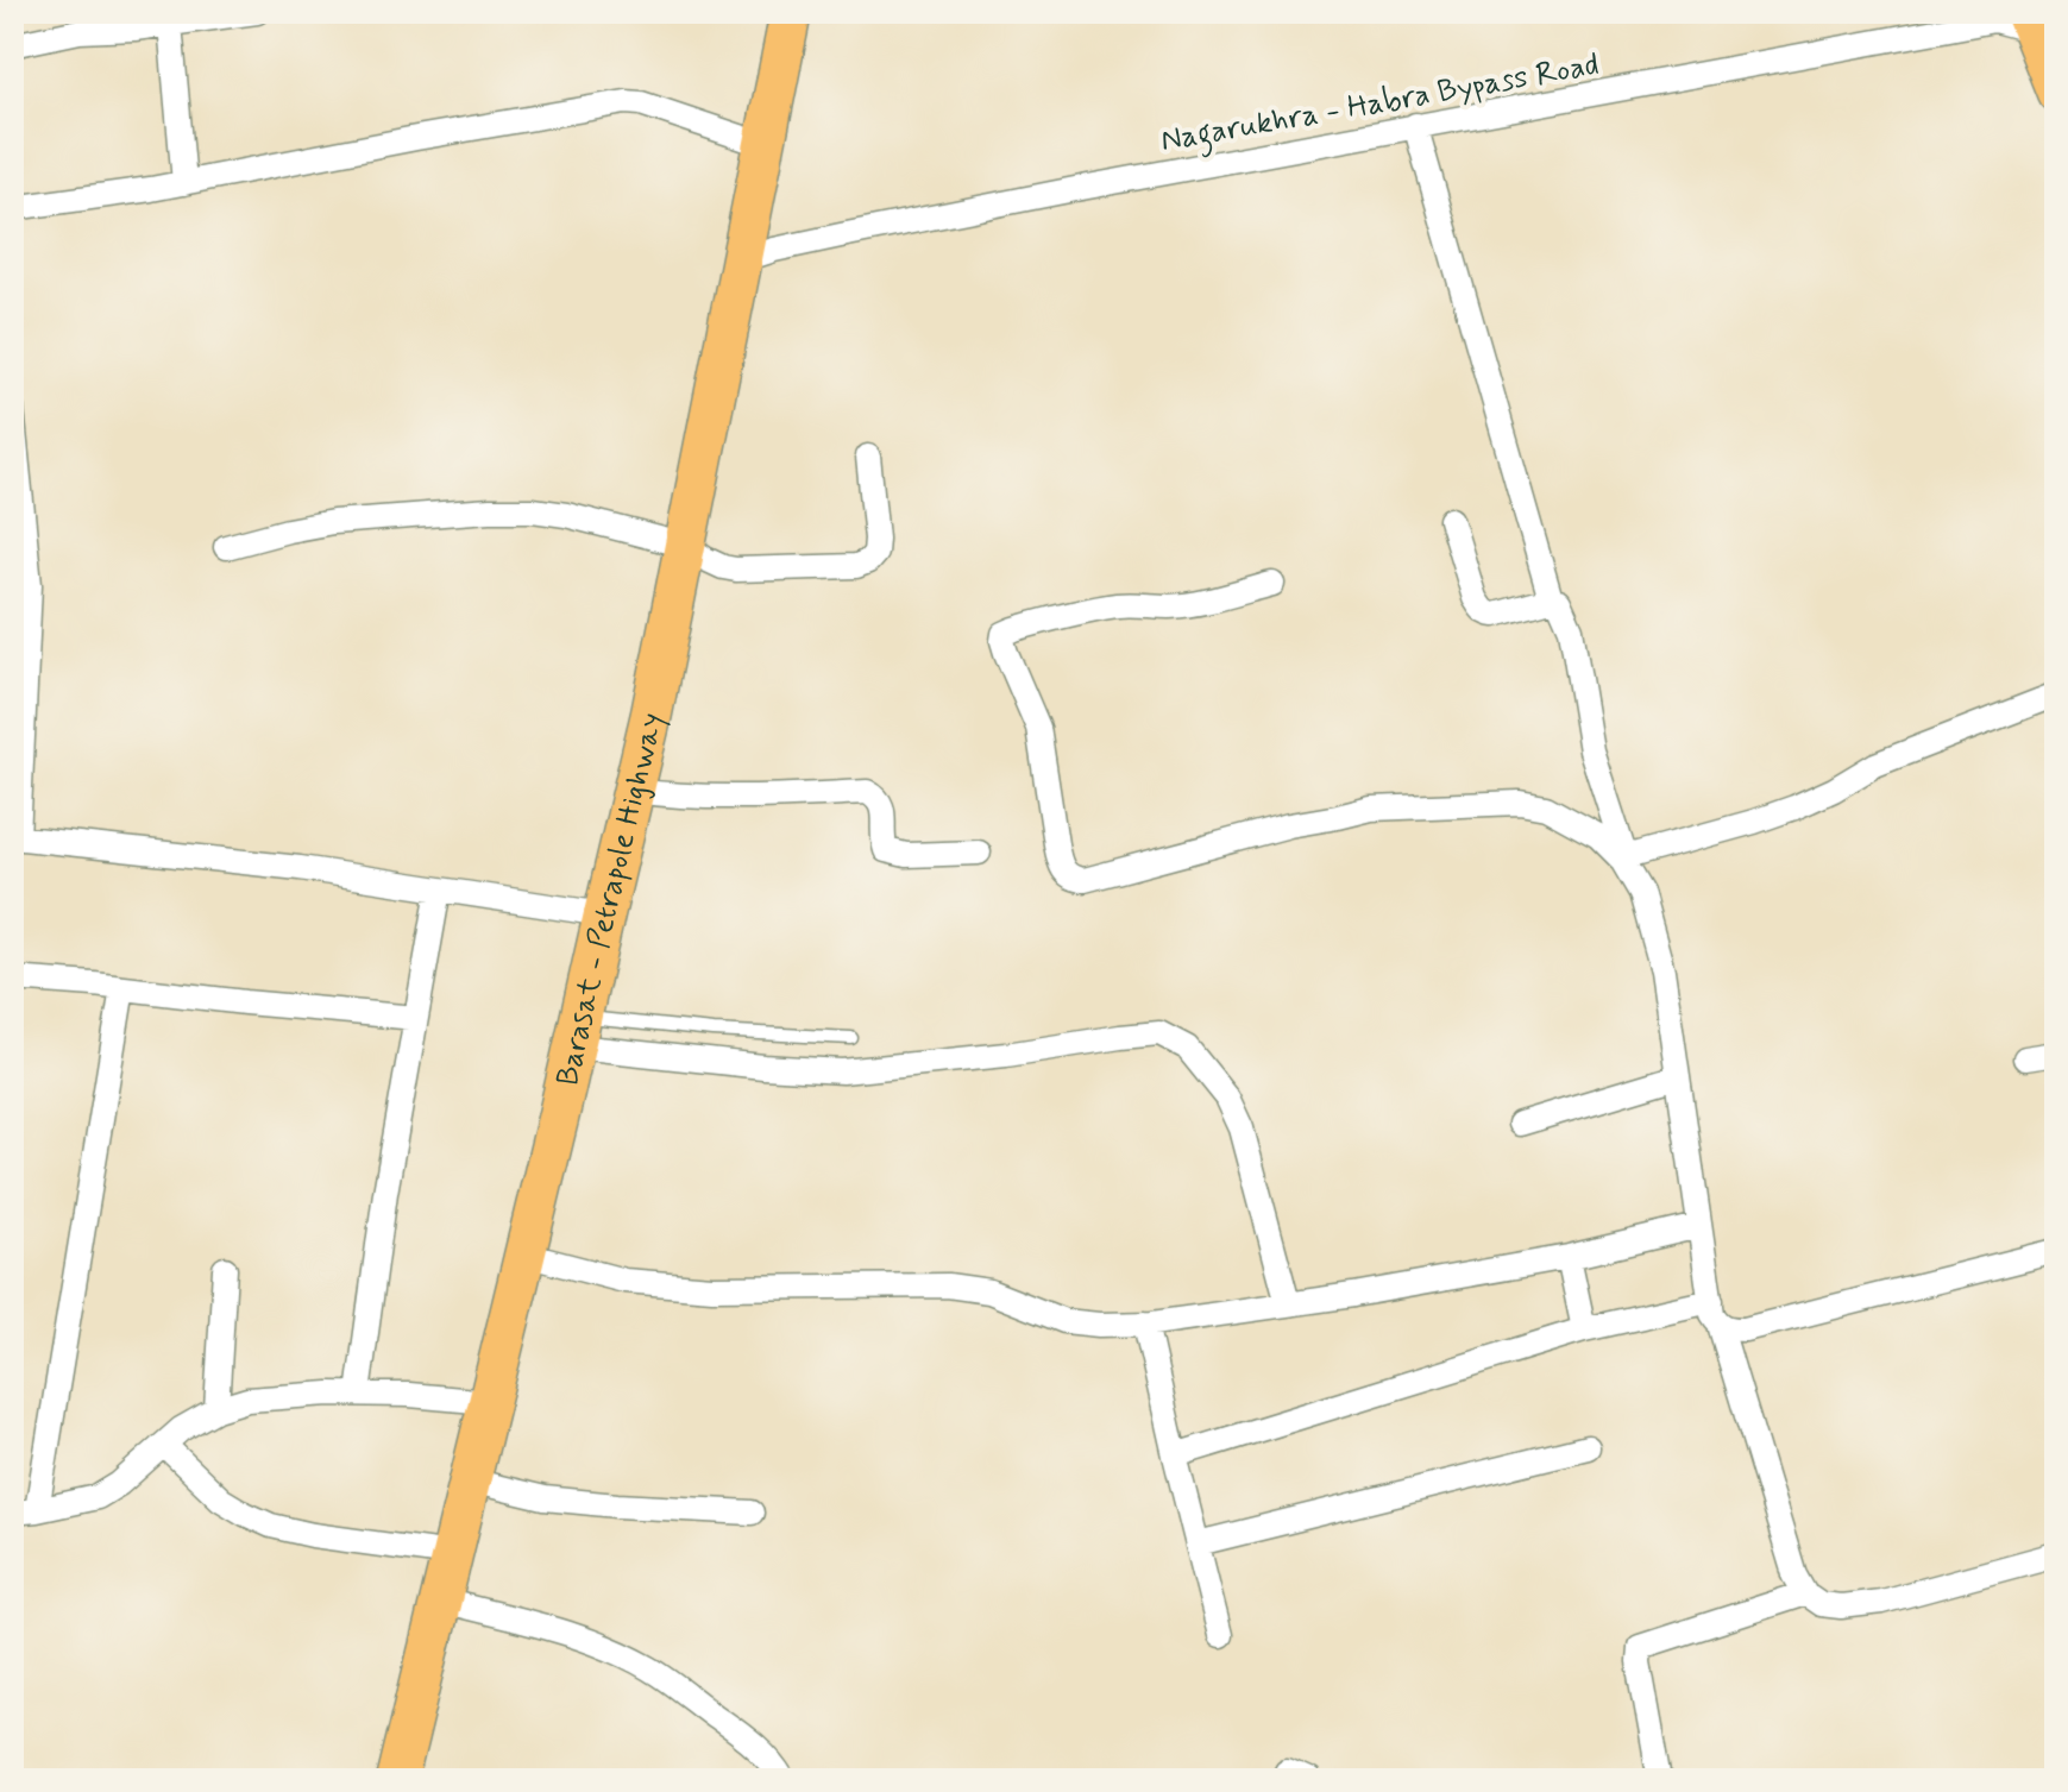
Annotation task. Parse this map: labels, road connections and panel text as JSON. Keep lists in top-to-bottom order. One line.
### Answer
{"streets":{"highway":["Barasat - Petrapole Highway"],"street":["Nagarukhra - Habra Bypass Road"]},"crossings":[["Nagarukhra - Habra Bypass Road","Barasat - Petrapole Highway"]]}
